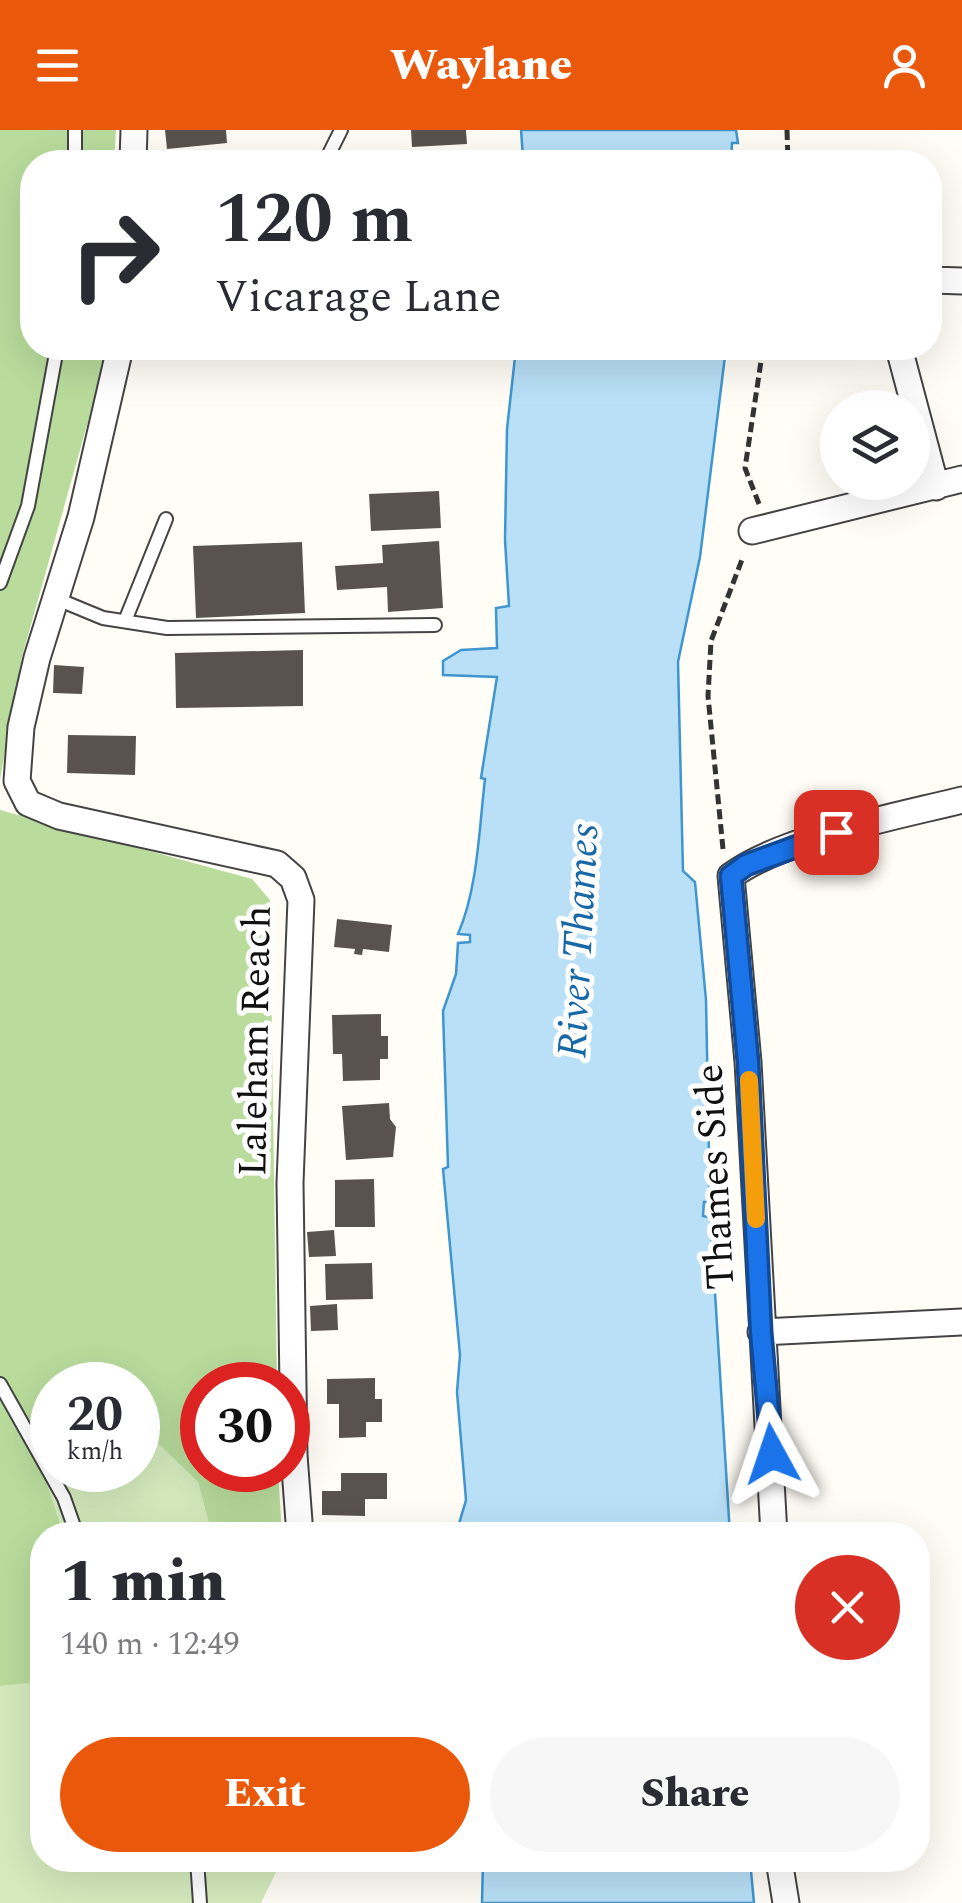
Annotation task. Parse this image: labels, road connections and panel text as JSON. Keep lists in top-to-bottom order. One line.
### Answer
{"streets":{"street":["Laleham Reach","Thames Side"]},"water":["River Thames"],"page":{"header":"Waylane","turn":["120 m","Vicarage Lane"],"speed":"20 km/h","limit":"30","heading":["1 min","140 m · 12:49"],"buttons":["Exit","Share"]}}
